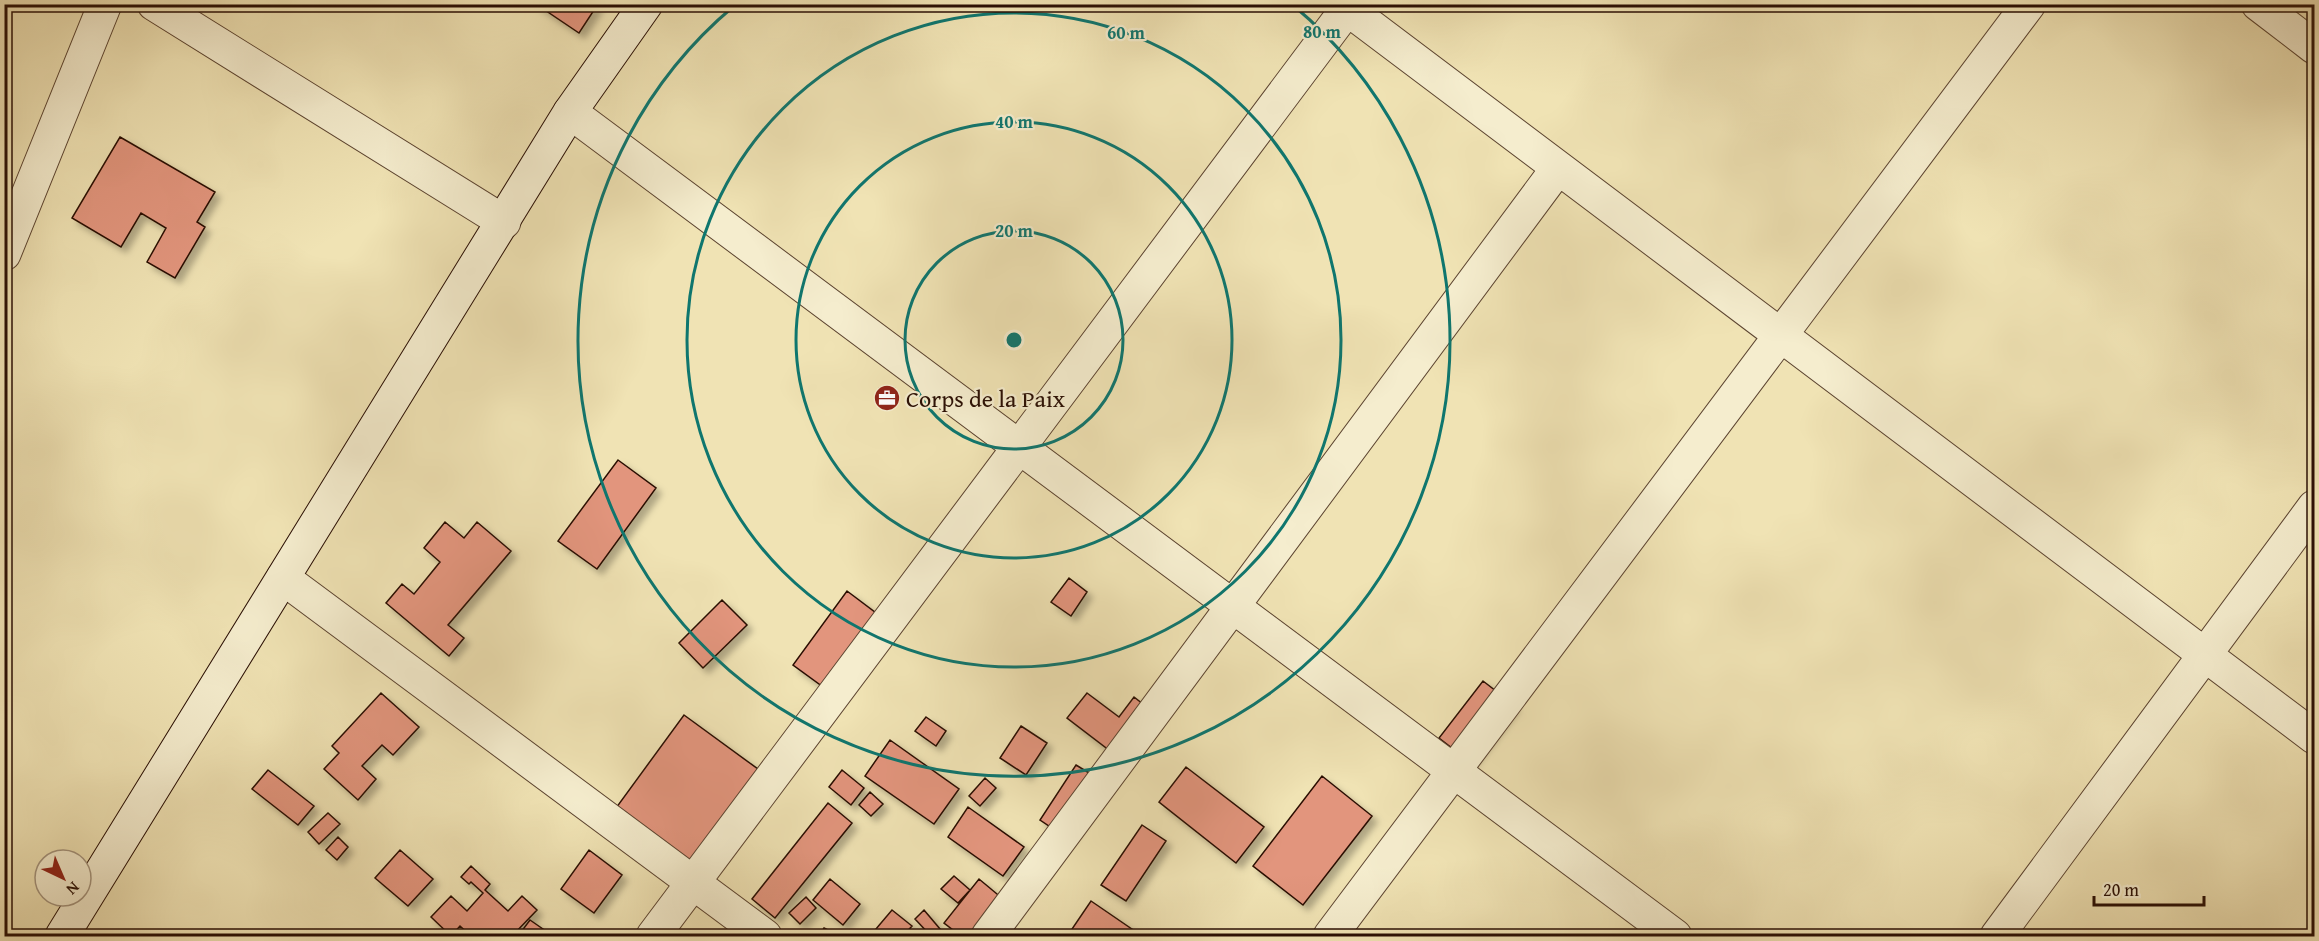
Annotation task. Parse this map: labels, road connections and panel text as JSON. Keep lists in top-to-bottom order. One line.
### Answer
{"places":{"office":["Corps de la Paix"]},"scale_bar":"20 m","north":"bottom right","rings":["80 m","60 m","40 m","20 m"]}
